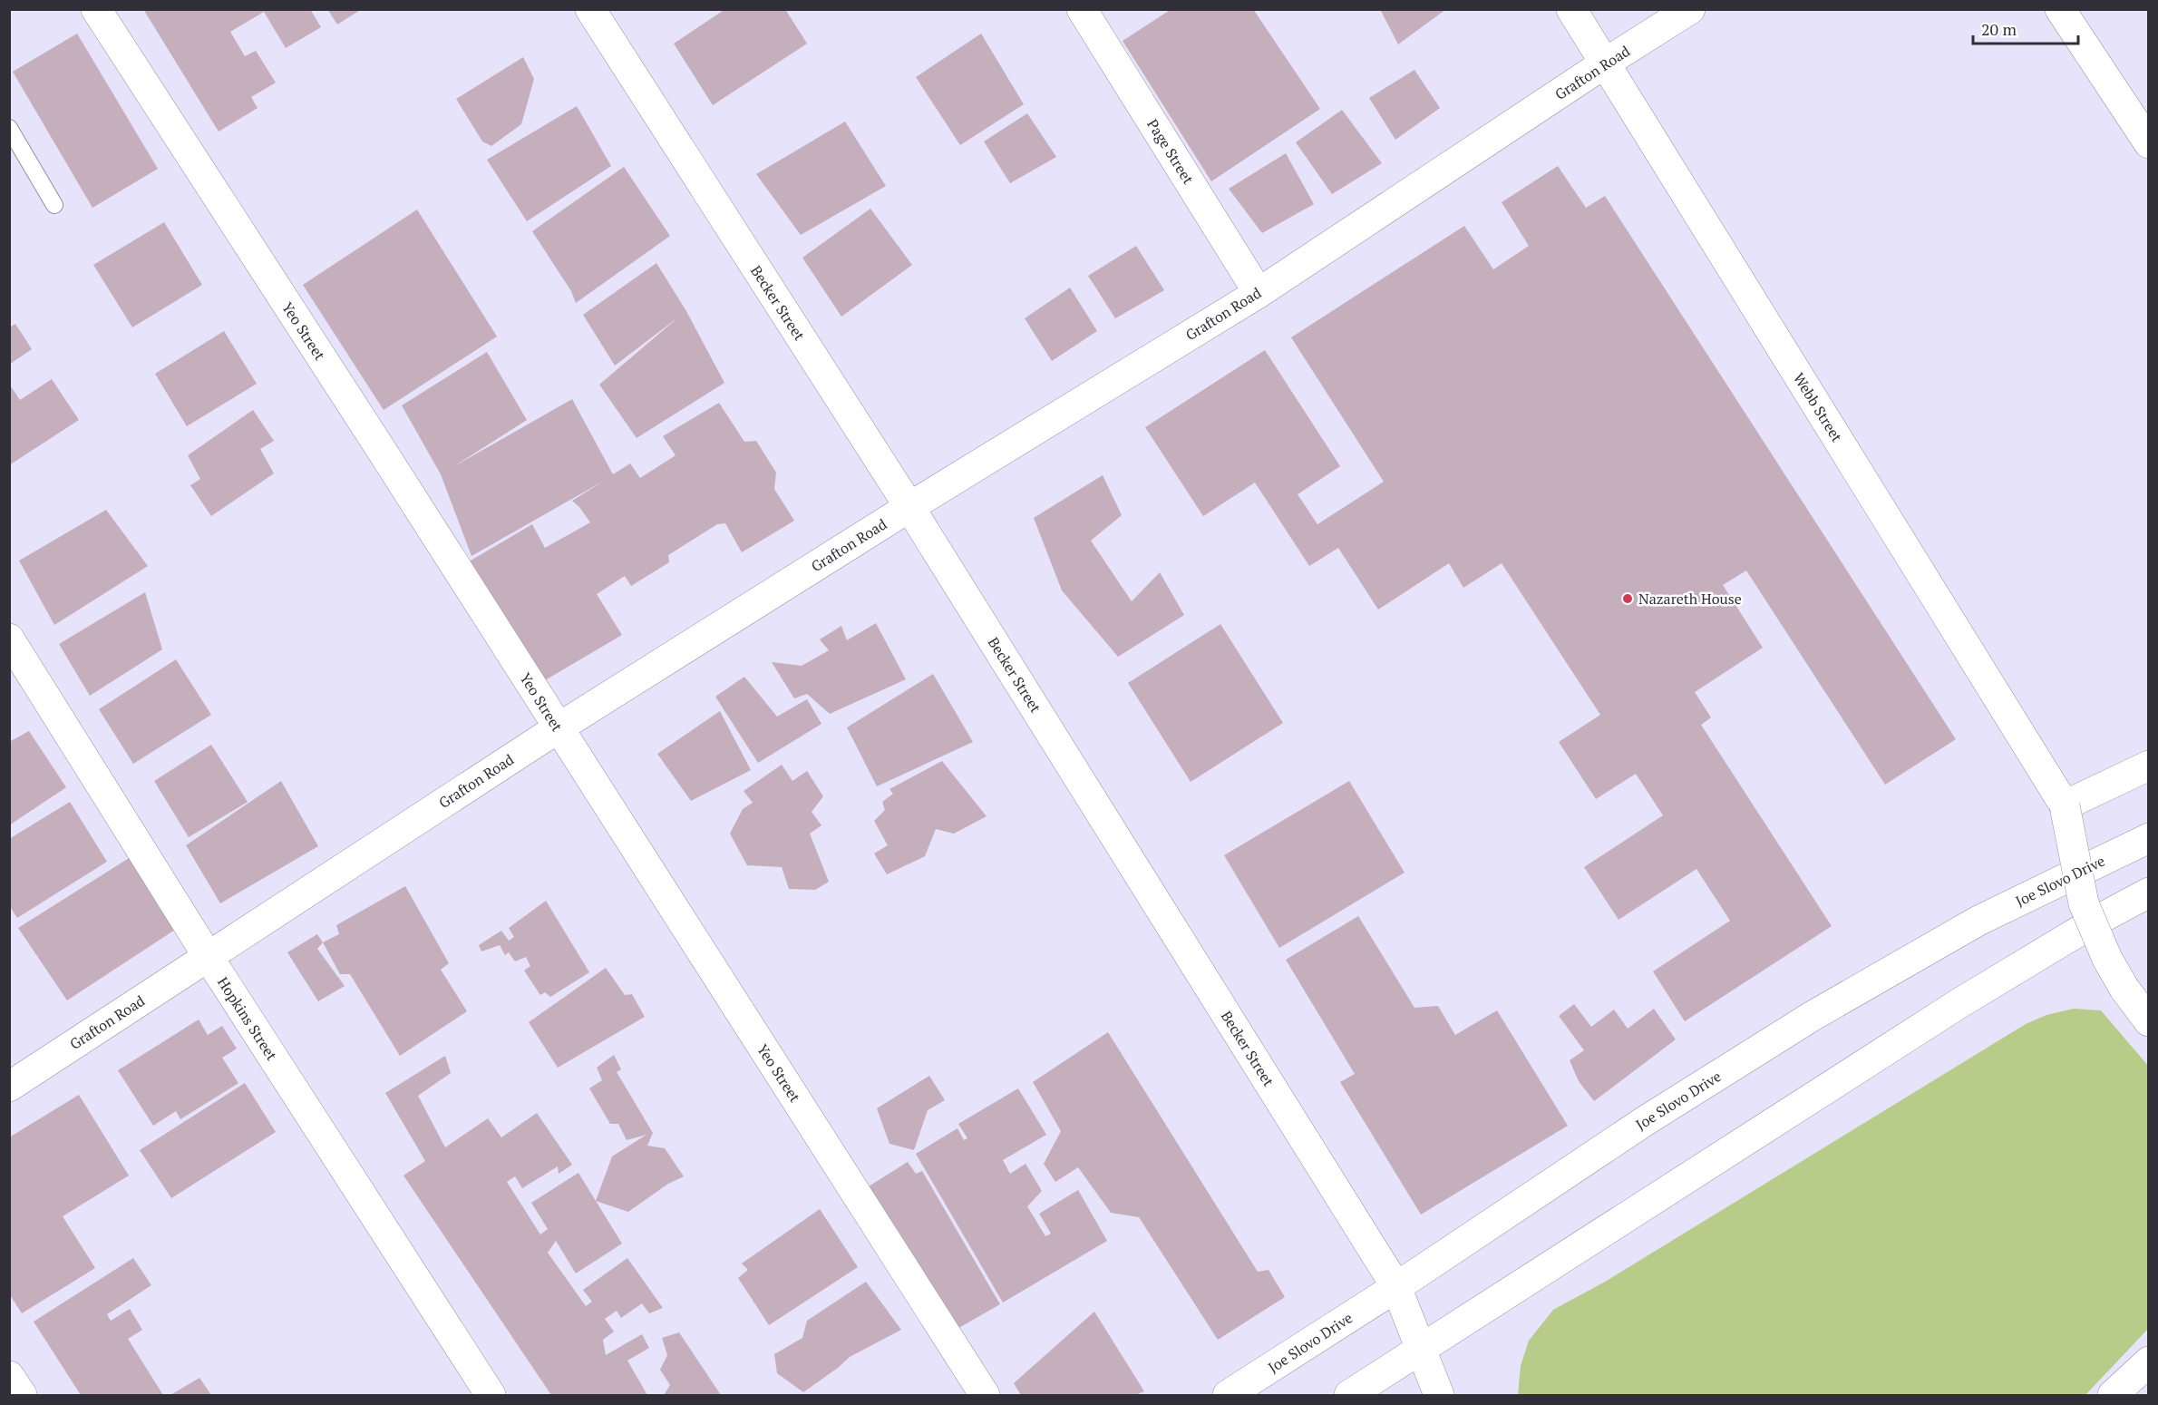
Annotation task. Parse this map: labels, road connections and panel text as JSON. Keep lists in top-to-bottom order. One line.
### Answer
{"streets":{"street":["Grafton Road","Page Street","Becker Street","Yeo Street","Webb Street","Joe Slovo Drive","Hopkins Street"]},"crossings":[["Grafton Road","Page Street"],["Grafton Road","Becker Street"],["Grafton Road","Yeo Street"],["Grafton Road","Webb Street"],["Grafton Road","Hopkins Street"],["Becker Street","Joe Slovo Drive"]],"places":["Nazareth House"],"scale_bar":"20 m"}
